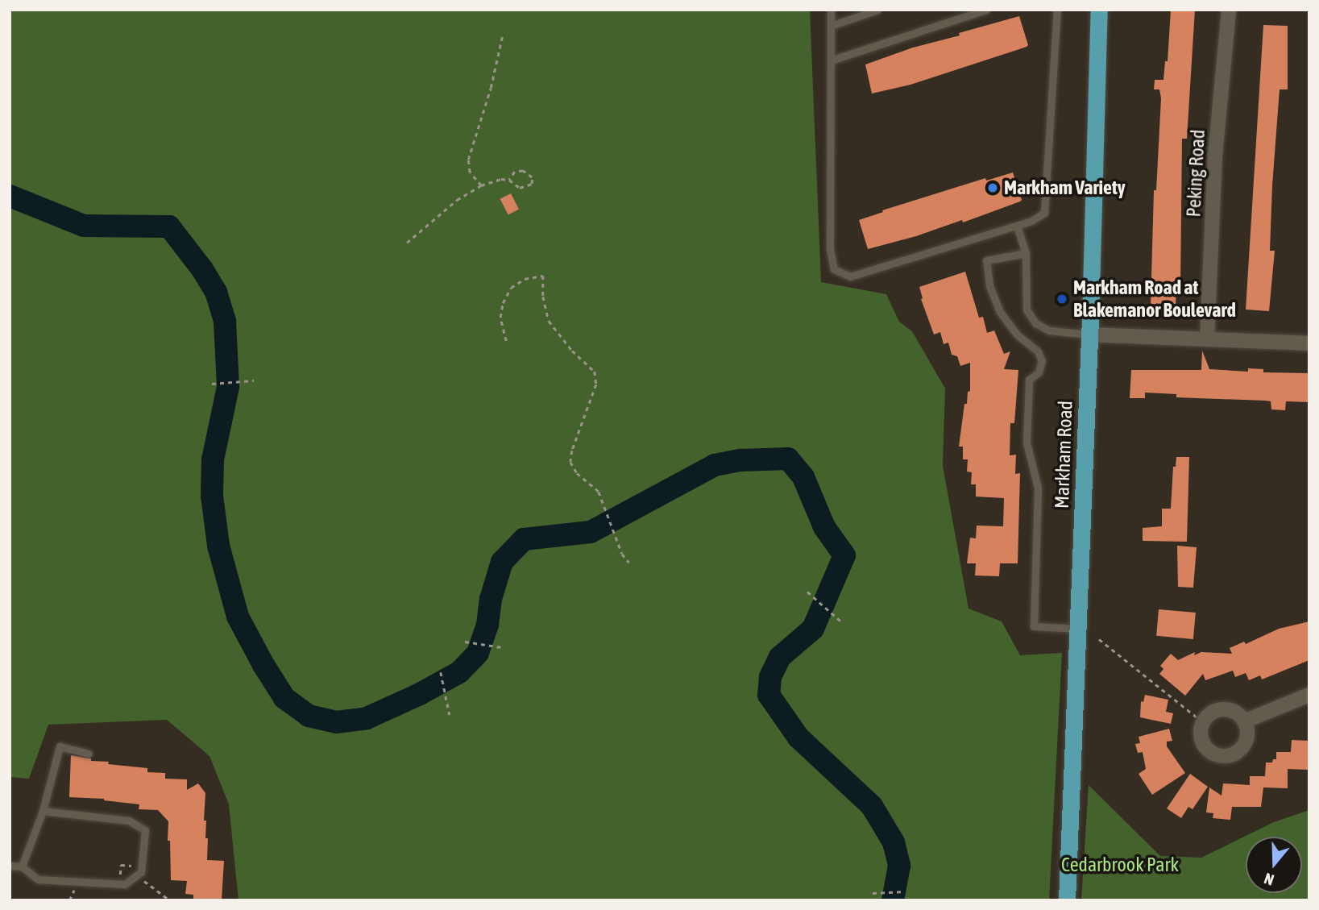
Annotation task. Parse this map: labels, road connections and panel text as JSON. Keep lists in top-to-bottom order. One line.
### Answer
{"streets":{"main road":["Markham Road"],"street":["Peking Road"]},"parks":["Cedarbrook Park"],"places":["Markham Variety","Markham Road at Blakemanor Boulevard"],"north":"bottom"}
